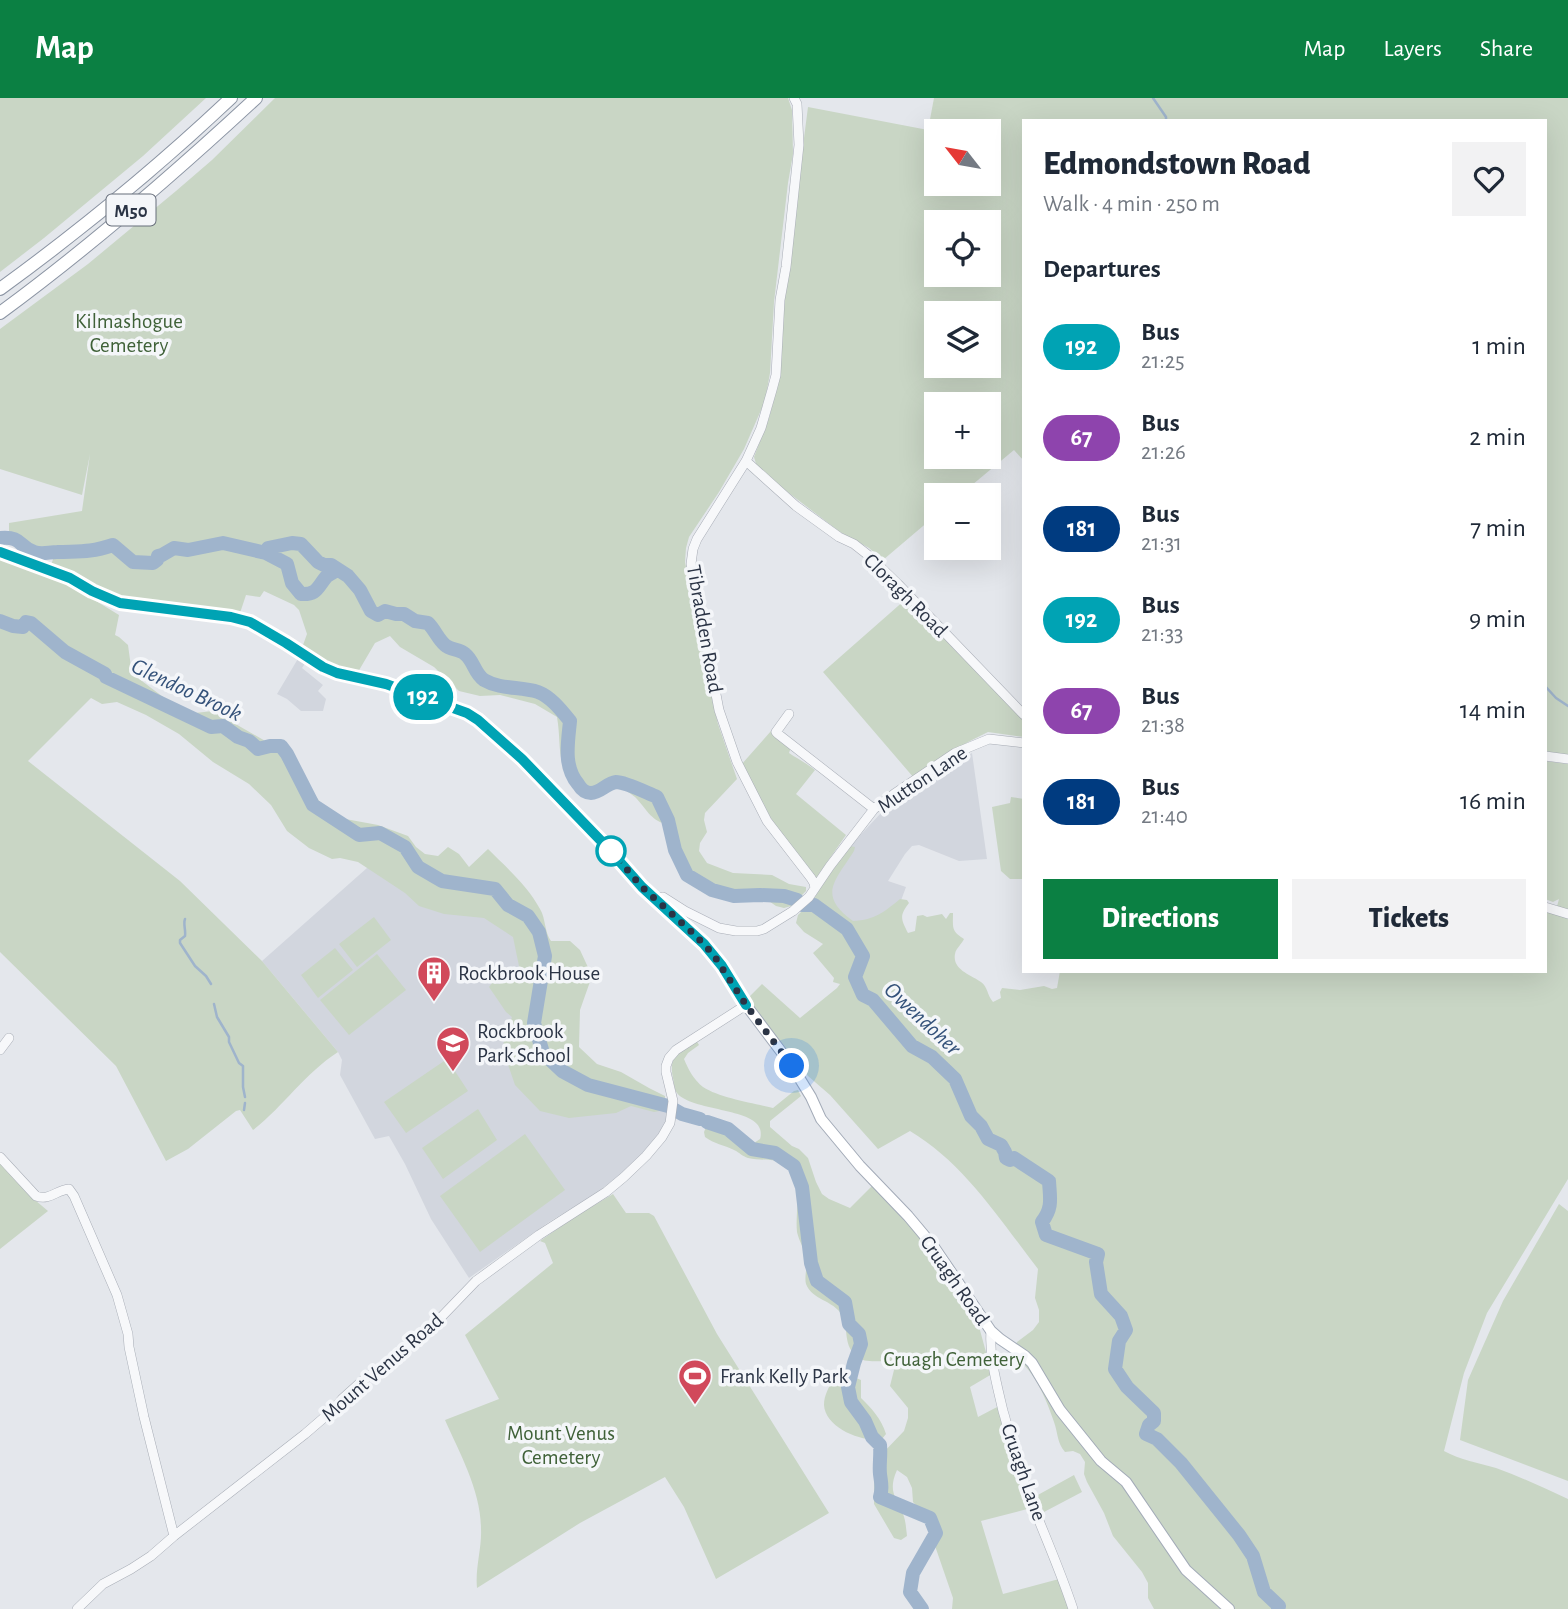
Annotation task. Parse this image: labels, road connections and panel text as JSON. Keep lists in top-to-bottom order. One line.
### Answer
{"streets":{"highway":["M50"],"main road":["Cruagh Road"],"street":["Cloragh Road","Tibradden Road","Mutton Lane","Mount Venus Road","Cruagh Lane"]},"crossings":[["Cloragh Road","Tibradden Road"],["Tibradden Road","Mutton Lane"],["Cruagh Road","Mount Venus Road"],["Cruagh Road","Cruagh Lane"]],"water":["Glendoo Brook","Owendoher"],"parks":["Kilmashogue Cemetery","Cruagh Cemetery","Mount Venus Cemetery"],"places":{"building":["Rockbrook House"],"school or university":["Rockbrook Park School"],"sports":["Frank Kelly Park"]},"lines":["bus line 192"],"north":"top left","page":{"header":"Map","nav":["Map","Layers","Share"],"on_map":"192","map_buttons":["+","−"],"heading":[["Edmondstown Road","Walk · 4 min · 250 m"],"Departures"],"list":[{"mark":"192","name":"Bus","note":"21:25","value":"1 min"},{"mark":"67","name":"Bus","note":"21:26","value":"2 min"},{"mark":"181","name":"Bus","note":"21:31","value":"7 min"},{"mark":"192","name":"Bus","note":"21:33","value":"9 min"},{"mark":"67","name":"Bus","note":"21:38","value":"14 min"},{"mark":"181","name":"Bus","note":"21:40","value":"16 min"}],"buttons":["Directions","Tickets"]}}
